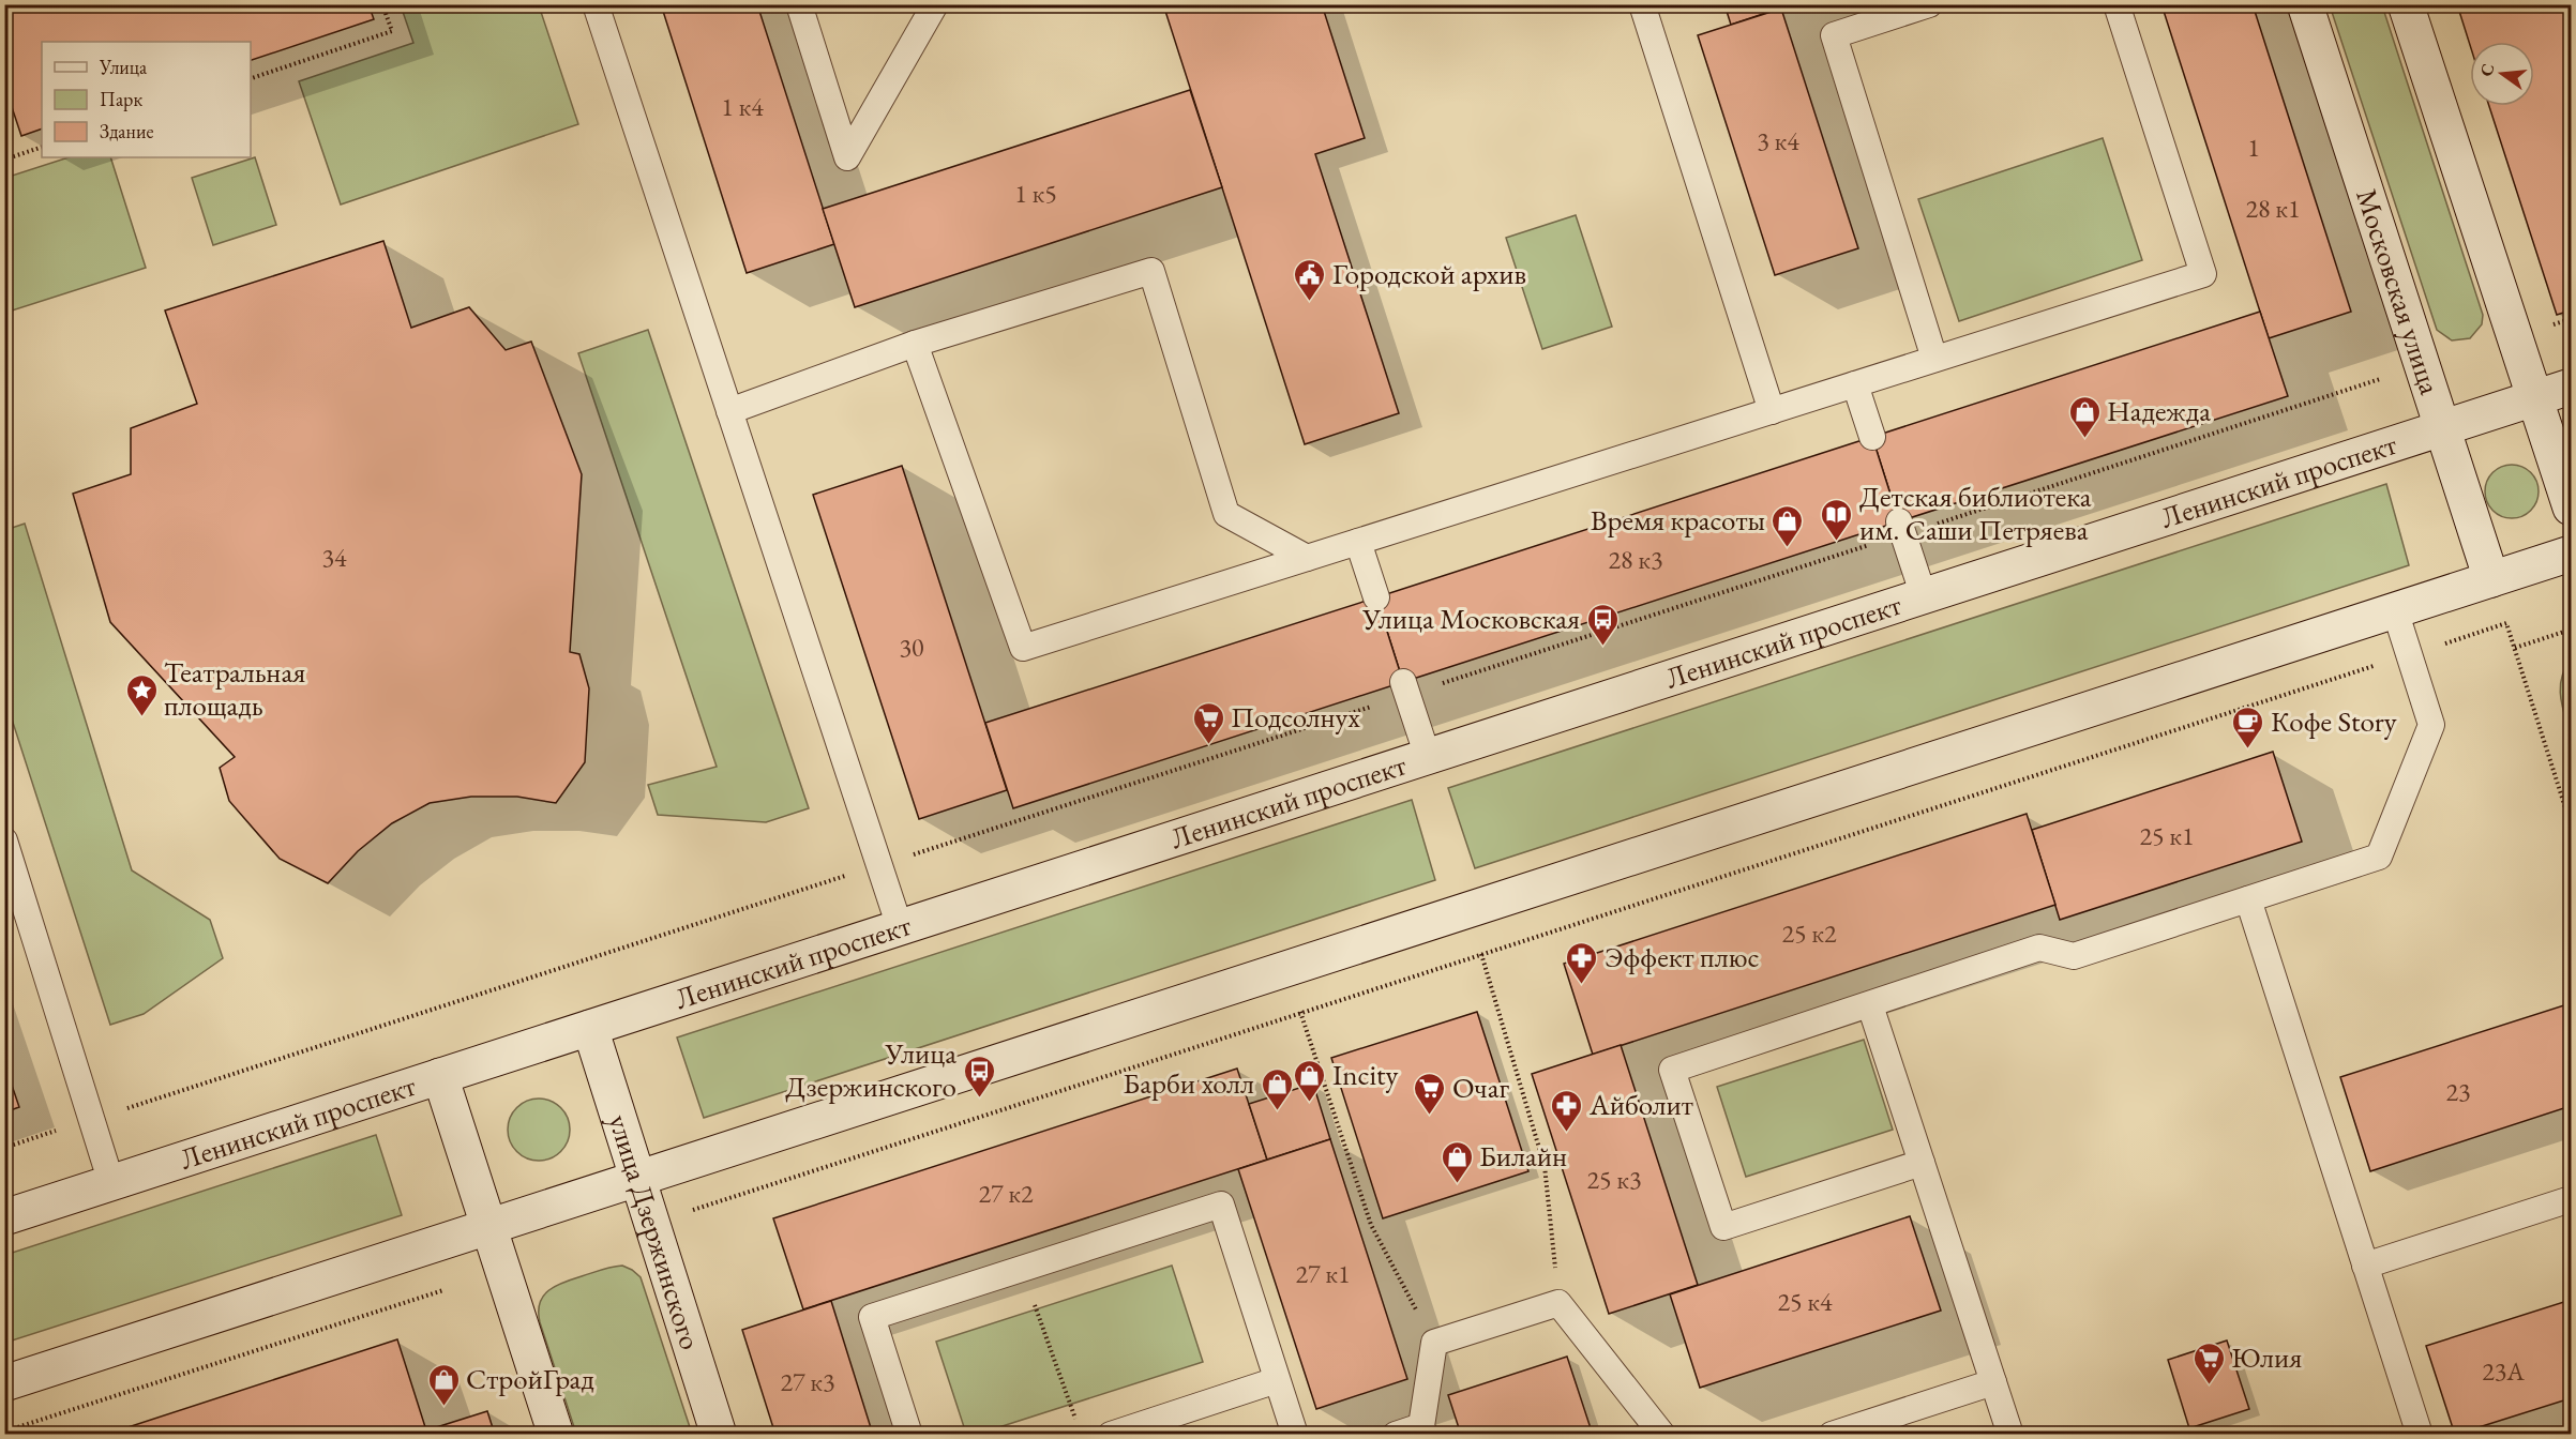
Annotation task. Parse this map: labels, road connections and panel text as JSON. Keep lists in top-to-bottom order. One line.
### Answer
{"streets":{"main road":["Московская улица","Ленинский проспект","улица Дзержинского"]},"crossings":[["Московская улица","Ленинский проспект"],["Ленинский проспект","улица Дзержинского"]],"places":{"public building":["Городской архив"],"shop":["Надежда","Время красоты","Incity","Барби холл","Билайн","СтройГрад"],"library":["Детская библиотека им. Саши Петряева"],"bus stop":["Улица Московская","Улица Дзержинского"],"place":["Театральная площадь"],"supermarket":["Подсолнух","Очаг","Юлия"],"cafe":["Кофе Story"],"pharmacy":["Эффект плюс","Айболит"]},"house_numbers":["1 к4","3 к4","1","1 к5","28 к1","34","28 к3","30","25 к1","25 к2","23","25 к3","27 к2","27 к1","25 к4","23А","27 к3"],"legend":["Улица","Парк","Здание"],"north":"left"}
